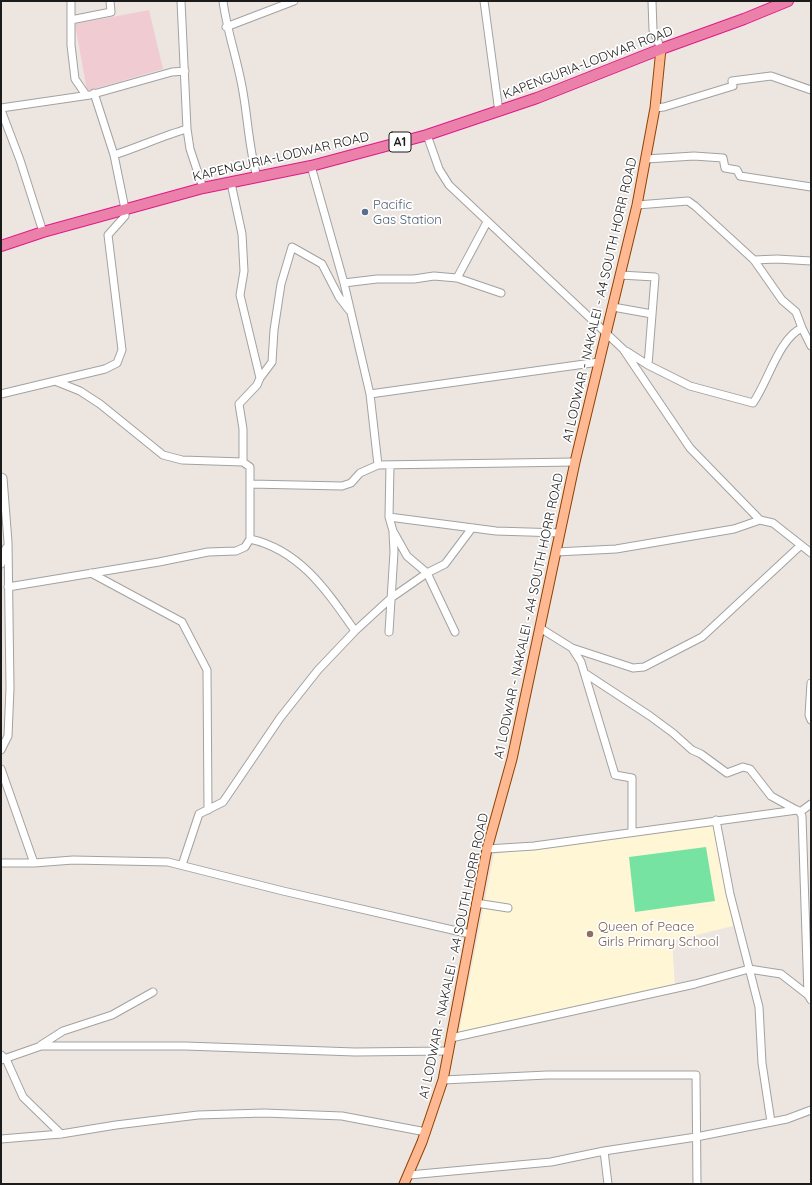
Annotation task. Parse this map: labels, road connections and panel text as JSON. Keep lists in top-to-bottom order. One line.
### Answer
{"streets":{"highway":["KAPENGURIA-LODWAR ROAD","A1"],"main road":["A1 LODWAR - NAKALEI - A4 SOUTH HORR ROAD"]},"crossings":[["KAPENGURIA-LODWAR ROAD","A1 LODWAR - NAKALEI - A4 SOUTH HORR ROAD"]],"places":["Pacific Gas Station","Queen of Peace Girls Primary School"]}
